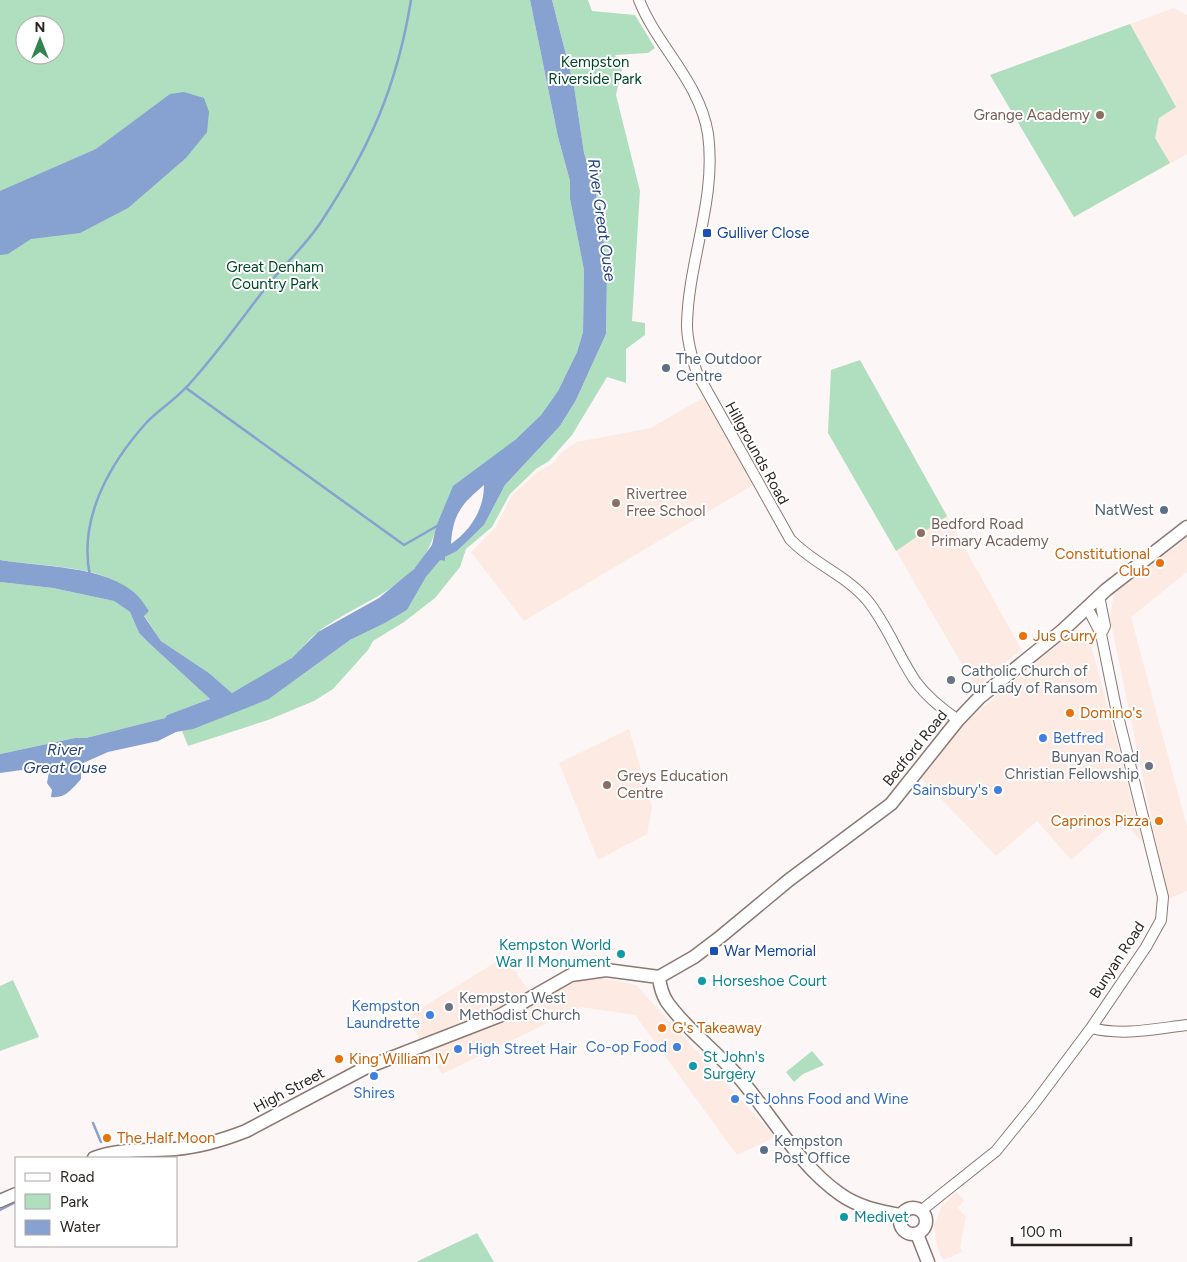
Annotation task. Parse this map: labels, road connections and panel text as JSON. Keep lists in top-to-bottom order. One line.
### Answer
{"streets":{"main road":["Bedford Road","High Street"],"street":["Hillgrounds Road","Bunyan Road"]},"crossings":[["Hillgrounds Road","Bedford Road"],["Bedford Road","Bunyan Road"],["Bedford Road","High Street"]],"water":["River Great Ouse"],"parks":["Kempston Riverside Park","Great Denham Country Park"],"places":{"other":["Grange Academy","The Outdoor Centre","Rivertree Free School","NatWest","Bedford Road Primary Academy","Constitutional Club","Jus Curry","Catholic Church of Our Lady of Ransom","Domino's","Betfred","Bunyan Road Christian Fellowship","Greys Education Centre","Sainsbury's","Caprinos Pizza","Kempston World War II Monument","Horseshoe Court","Kempston West Methodist Church","Kempston Laundrette","G's Takeaway","Co-op Food","High Street Hair","King William IV","St John's Surgery","Shires","St Johns Food and Wine","The Half Moon","Kempston Post Office","Medivet"],"transit":["Gulliver Close","War Memorial"]},"legend":["Road","Park","Water"],"scale_bar":"100 m","north":"top"}
